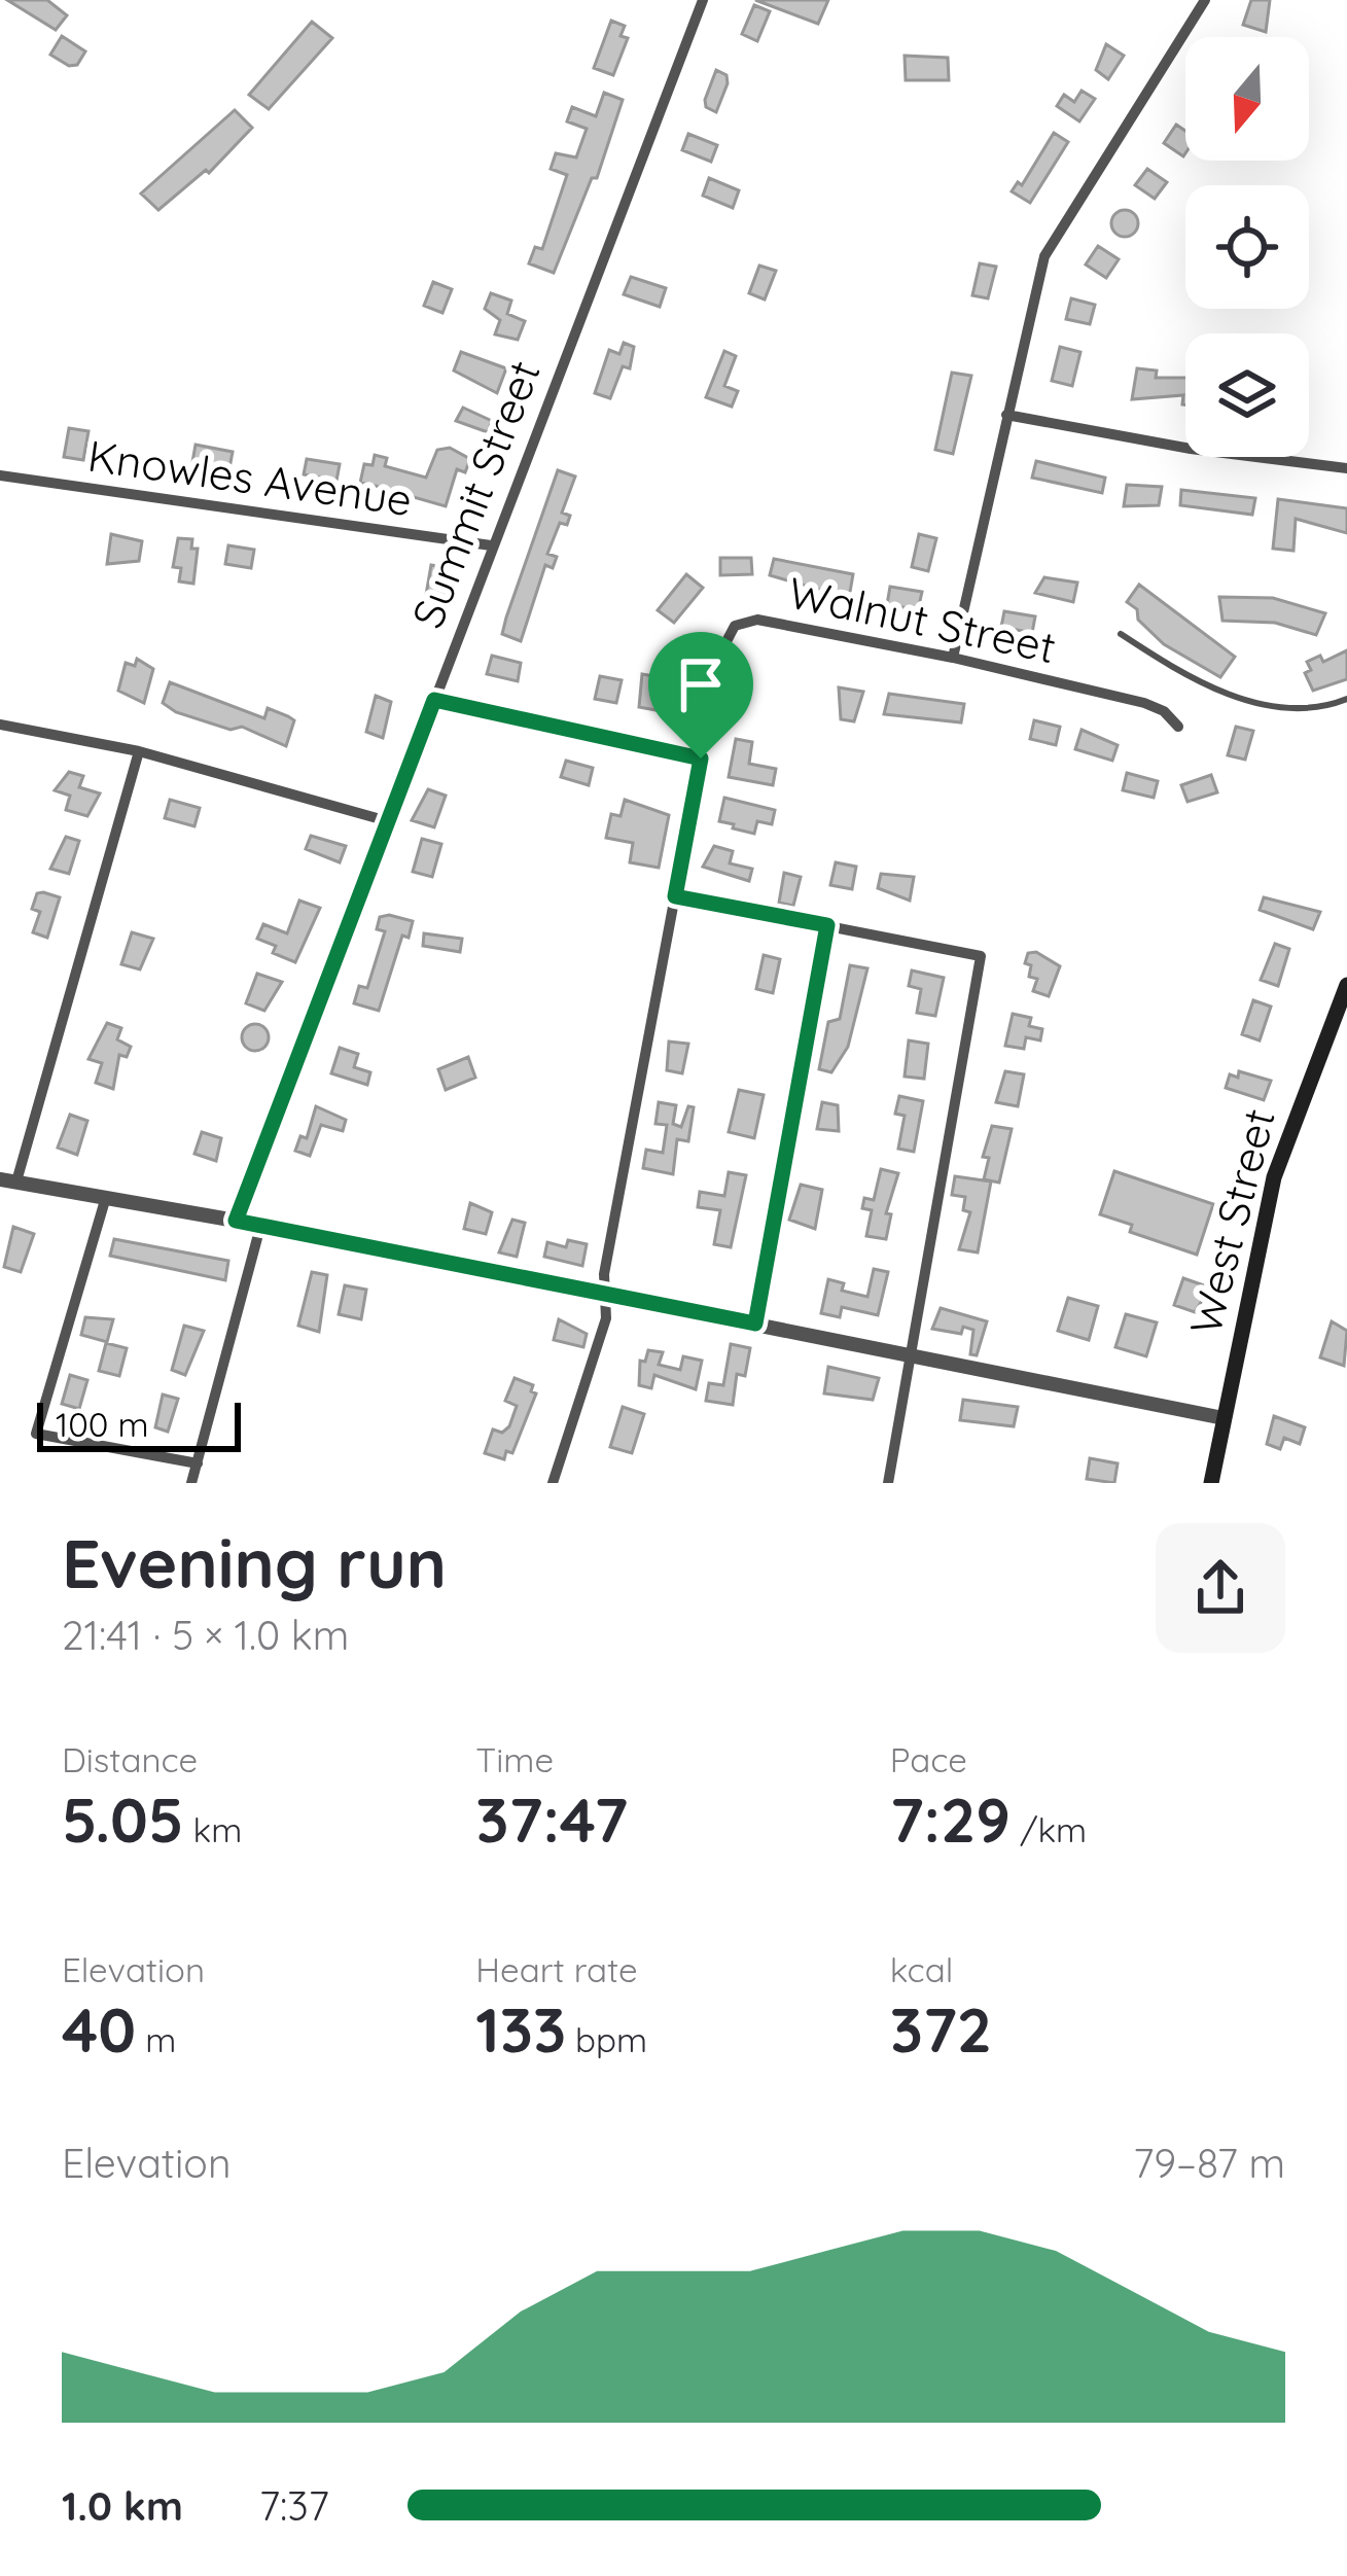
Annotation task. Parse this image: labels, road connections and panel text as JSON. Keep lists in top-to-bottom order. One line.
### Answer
{"streets":{"main road":["West Street"],"street":["Knowles Avenue","Summit Street","Walnut Street"]},"crossings":[["Knowles Avenue","Summit Street"]],"scale_bar":"100 m","north":"bottom","page":{"scale":"100 m","heading":["Evening run","21:41 · 5 × 1.0 km"],"stats":[["Distance","5.05 km"],["Time","37:47"],["Pace","7:29 /km"],["Elevation","40 m"],["Heart rate","133 bpm"],["kcal","372"]],"chart":["Elevation","79–87 m"],"list":[{"name":"1.0 km","note":"7:37"}]}}
